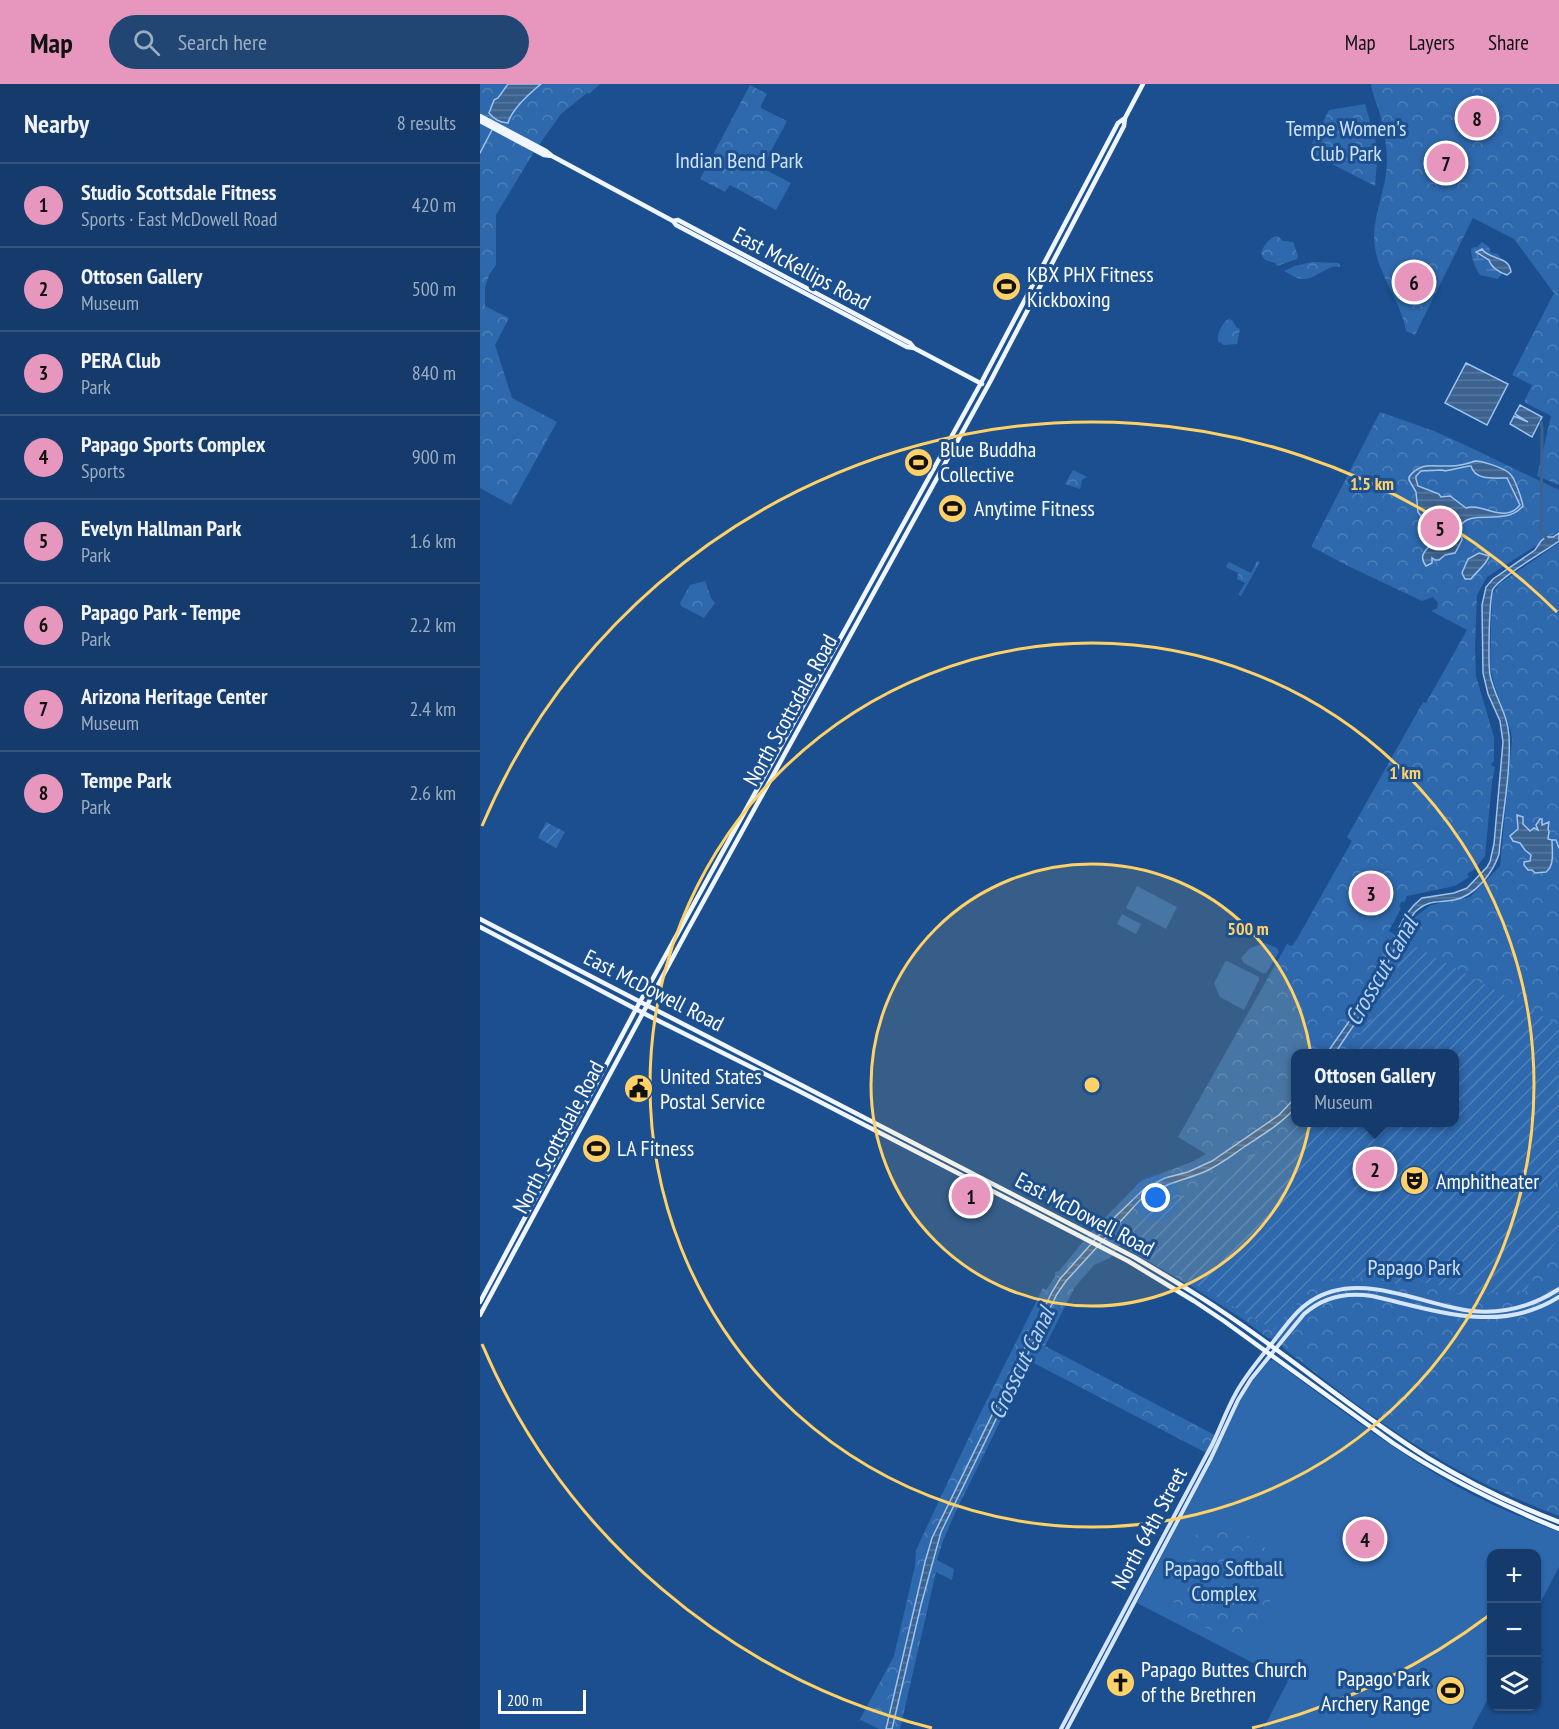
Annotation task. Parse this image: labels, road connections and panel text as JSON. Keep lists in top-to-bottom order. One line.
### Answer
{"streets":{"main road":["East McKellips Road","North Scottsdale Road","East McDowell Road","North 64th Street"]},"crossings":[["East McKellips Road","North Scottsdale Road"],["North Scottsdale Road","East McDowell Road"],["East McDowell Road","North 64th Street"]],"water":["Crosscut Canal"],"parks":["Tempe Women's Club Park","Indian Bend Park","Papago Park","Papago Softball Complex"],"places":{"sports":["KBX PHX Fitness Kickboxing","Blue Buddha Collective","Anytime Fitness","LA Fitness","Papago Park Archery Range"],"public building":["United States Postal Service"],"theatre":["Amphitheater"],"church":["Papago Buttes Church of the Brethren"]},"scale_bar":"200 m","page":{"header":"Map","search":"Search here","nav":["Map","Layers","Share"],"heading":["Nearby","8 results"],"pins":["8","7","6","5","3","2","1","4"],"list":[{"mark":"1","name":"Studio Scottsdale Fitness","note":"Sports · East McDowell Road","value":"420 m"},{"mark":"2","name":"Ottosen Gallery","note":"Museum","value":"500 m"},{"mark":"3","name":"PERA Club","note":"Park","value":"840 m"},{"mark":"4","name":"Papago Sports Complex","note":"Sports","value":"900 m"},{"mark":"5","name":"Evelyn Hallman Park","note":"Park","value":"1.6 km"},{"mark":"6","name":"Papago Park - Tempe","note":"Park","value":"2.2 km"},{"mark":"7","name":"Arizona Heritage Center","note":"Museum","value":"2.4 km"},{"mark":"8","name":"Tempe Park","note":"Park","value":"2.6 km"}],"popup":["Ottosen Gallery","Museum"],"map_buttons":["+","−"],"scale":"200 m"},"rings":["1.5 km","1 km","500 m"]}
